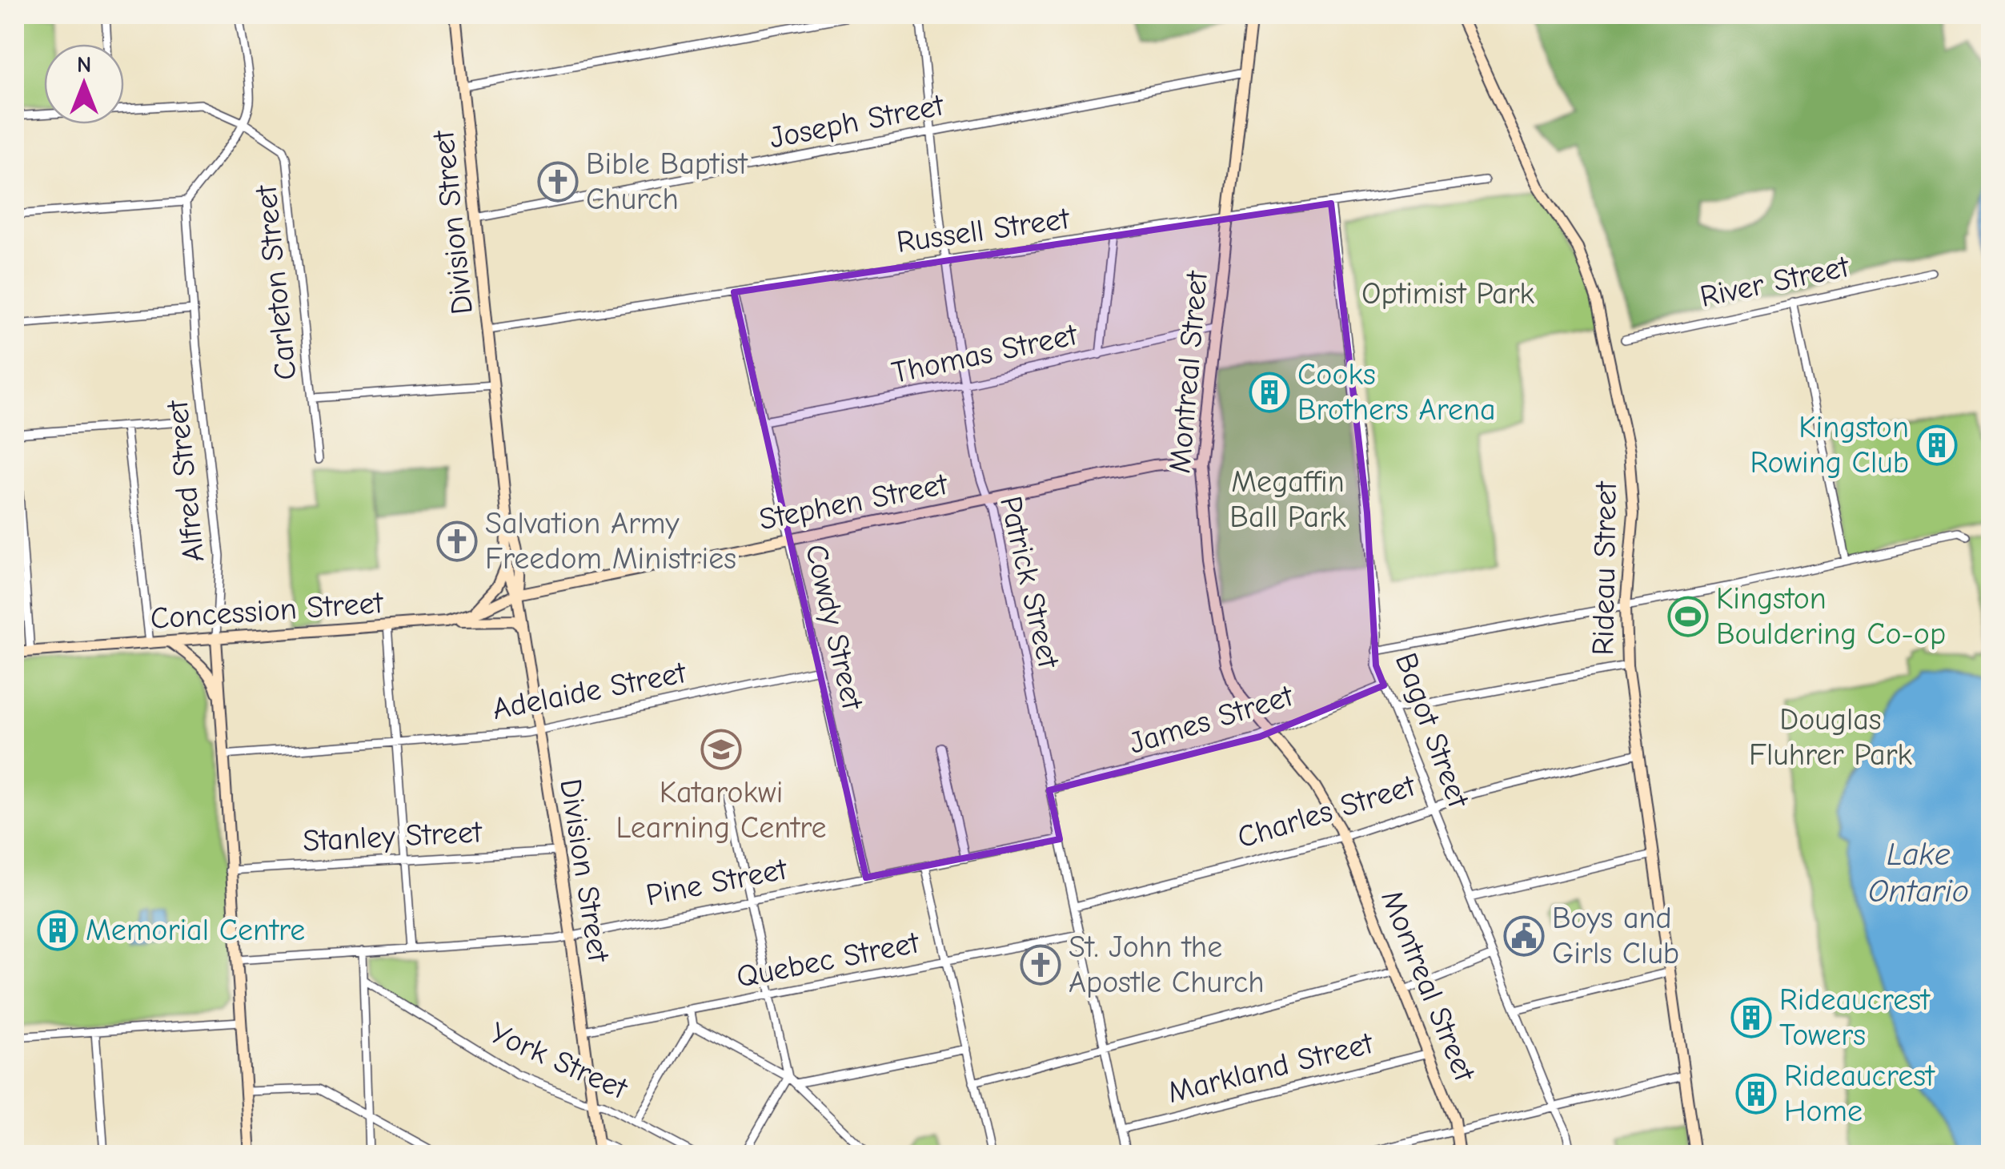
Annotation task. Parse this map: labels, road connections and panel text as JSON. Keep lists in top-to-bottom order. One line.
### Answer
{"streets":{"main road":["Division Street","Montreal Street","Alfred Street","Stephen Street","Rideau Street","Concession Street"],"street":["Joseph Street","Russell Street","River Street","Carleton Street","Thomas Street","Patrick Street","Cowdy Street","Adelaide Street","James Street","Bagot Street","Charles Street","Stanley Street","Pine Street","Quebec Street","York Street","Markland Street"]},"crossings":[["Joseph Street","Division Street"],["Joseph Street","Montreal Street"],["Joseph Street","Patrick Street"],["Division Street","Russell Street"],["Division Street","Stephen Street"],["Division Street","Concession Street"],["Division Street","Adelaide Street"],["Division Street","Stanley Street"],["Division Street","Pine Street"],["Division Street","Quebec Street"],["Division Street","York Street"],["Russell Street","Montreal Street"],["Russell Street","Patrick Street"],["Russell Street","Cowdy Street"],["Russell Street","Bagot Street"],["Thomas Street","Montreal Street"],["Thomas Street","Patrick Street"],["Thomas Street","Cowdy Street"],["Montreal Street","Stephen Street"],["Montreal Street","James Street"],["Montreal Street","Charles Street"],["Montreal Street","Markland Street"],["Alfred Street","Concession Street"],["Alfred Street","Adelaide Street"],["Alfred Street","Stanley Street"],["Alfred Street","Pine Street"],["Stephen Street","Patrick Street"],["Stephen Street","Concession Street"],["Stephen Street","Cowdy Street"],["Rideau Street","Charles Street"],["Patrick Street","James Street"],["Patrick Street","Charles Street"],["Patrick Street","Pine Street"],["Patrick Street","Quebec Street"],["Patrick Street","Markland Street"],["Cowdy Street","Adelaide Street"],["Cowdy Street","Pine Street"],["James Street","Bagot Street"],["Bagot Street","Charles Street"]],"water":["Lake Ontario"],"parks":["Optimist Park","Megaffin Ball Park","Douglas Fluhrer Park"],"places":{"church":["Bible Baptist Church","Salvation Army Freedom Ministries","St. John the Apostle Church"],"building":["Cooks Brothers Arena","Kingston Rowing Club","Memorial Centre","Rideaucrest Towers","Rideaucrest Home"],"sports":["Kingston Bouldering Co-op"],"school or university":["Katarokwi Learning Centre"],"public building":["Boys and Girls Club"]},"north":"top"}
